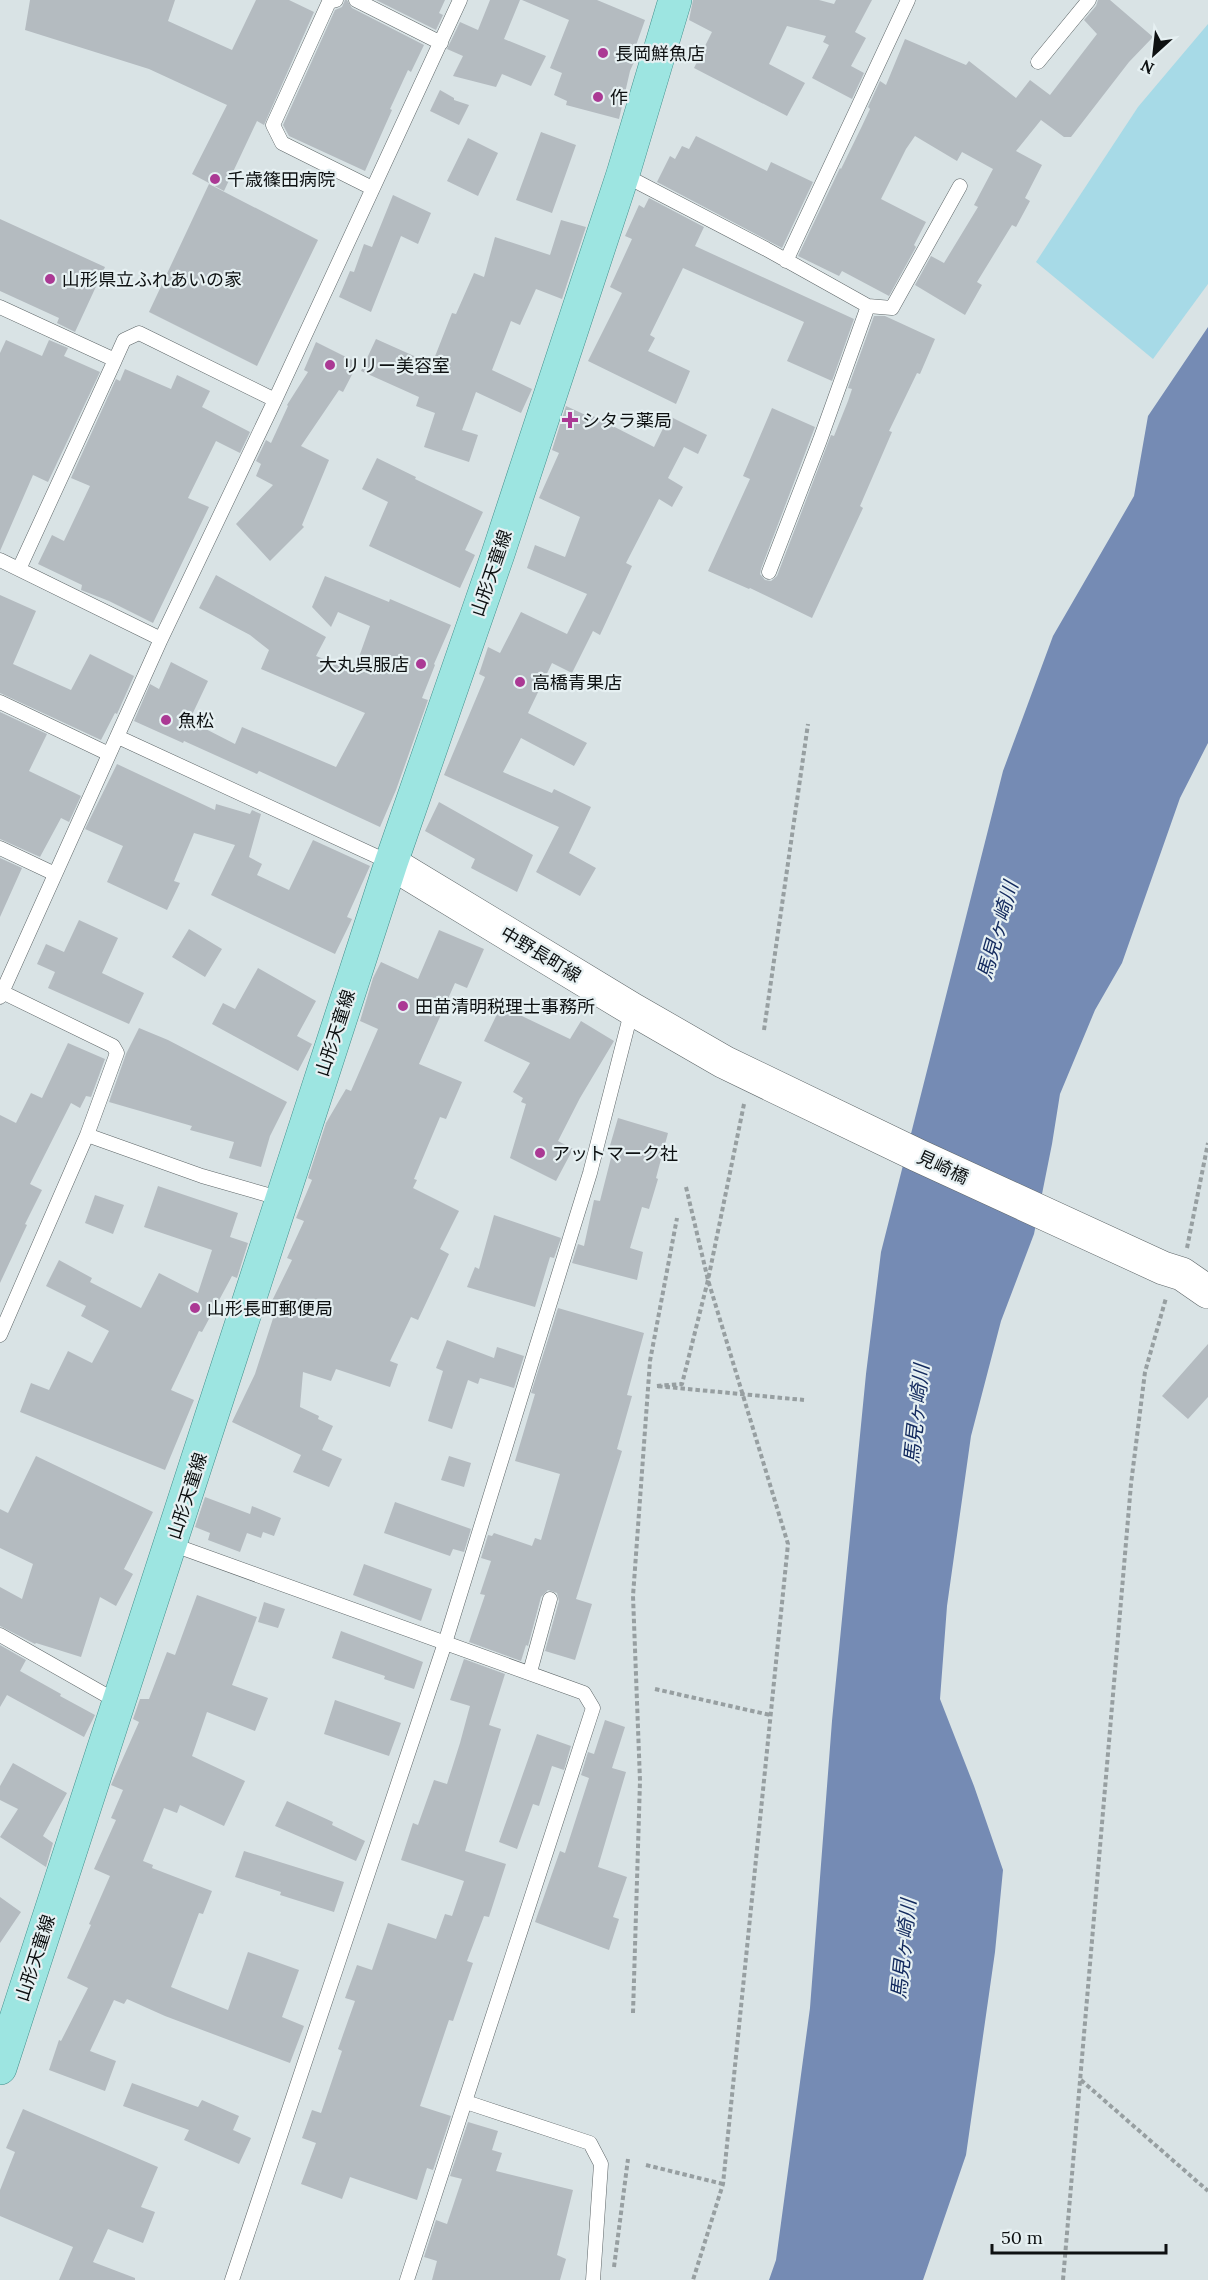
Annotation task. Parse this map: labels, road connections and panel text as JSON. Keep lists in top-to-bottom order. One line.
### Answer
{"streets":{"main road":["山形天童線","中野長町線","見崎橋"]},"crossings":[["山形天童線","中野長町線"],["中野長町線","見崎橋"]],"water":["馬見ヶ崎川"],"places":{"other":["長岡鮮魚店","作","千歳篠田病院","山形県立ふれあいの家","リリー美容室","大丸呉服店","高橋青果店","魚松","田苗清明税理士事務所","アットマーク社","山形長町郵便局"],"health":["シタラ薬局"]},"scale_bar":"50 m","north":"bottom left"}
